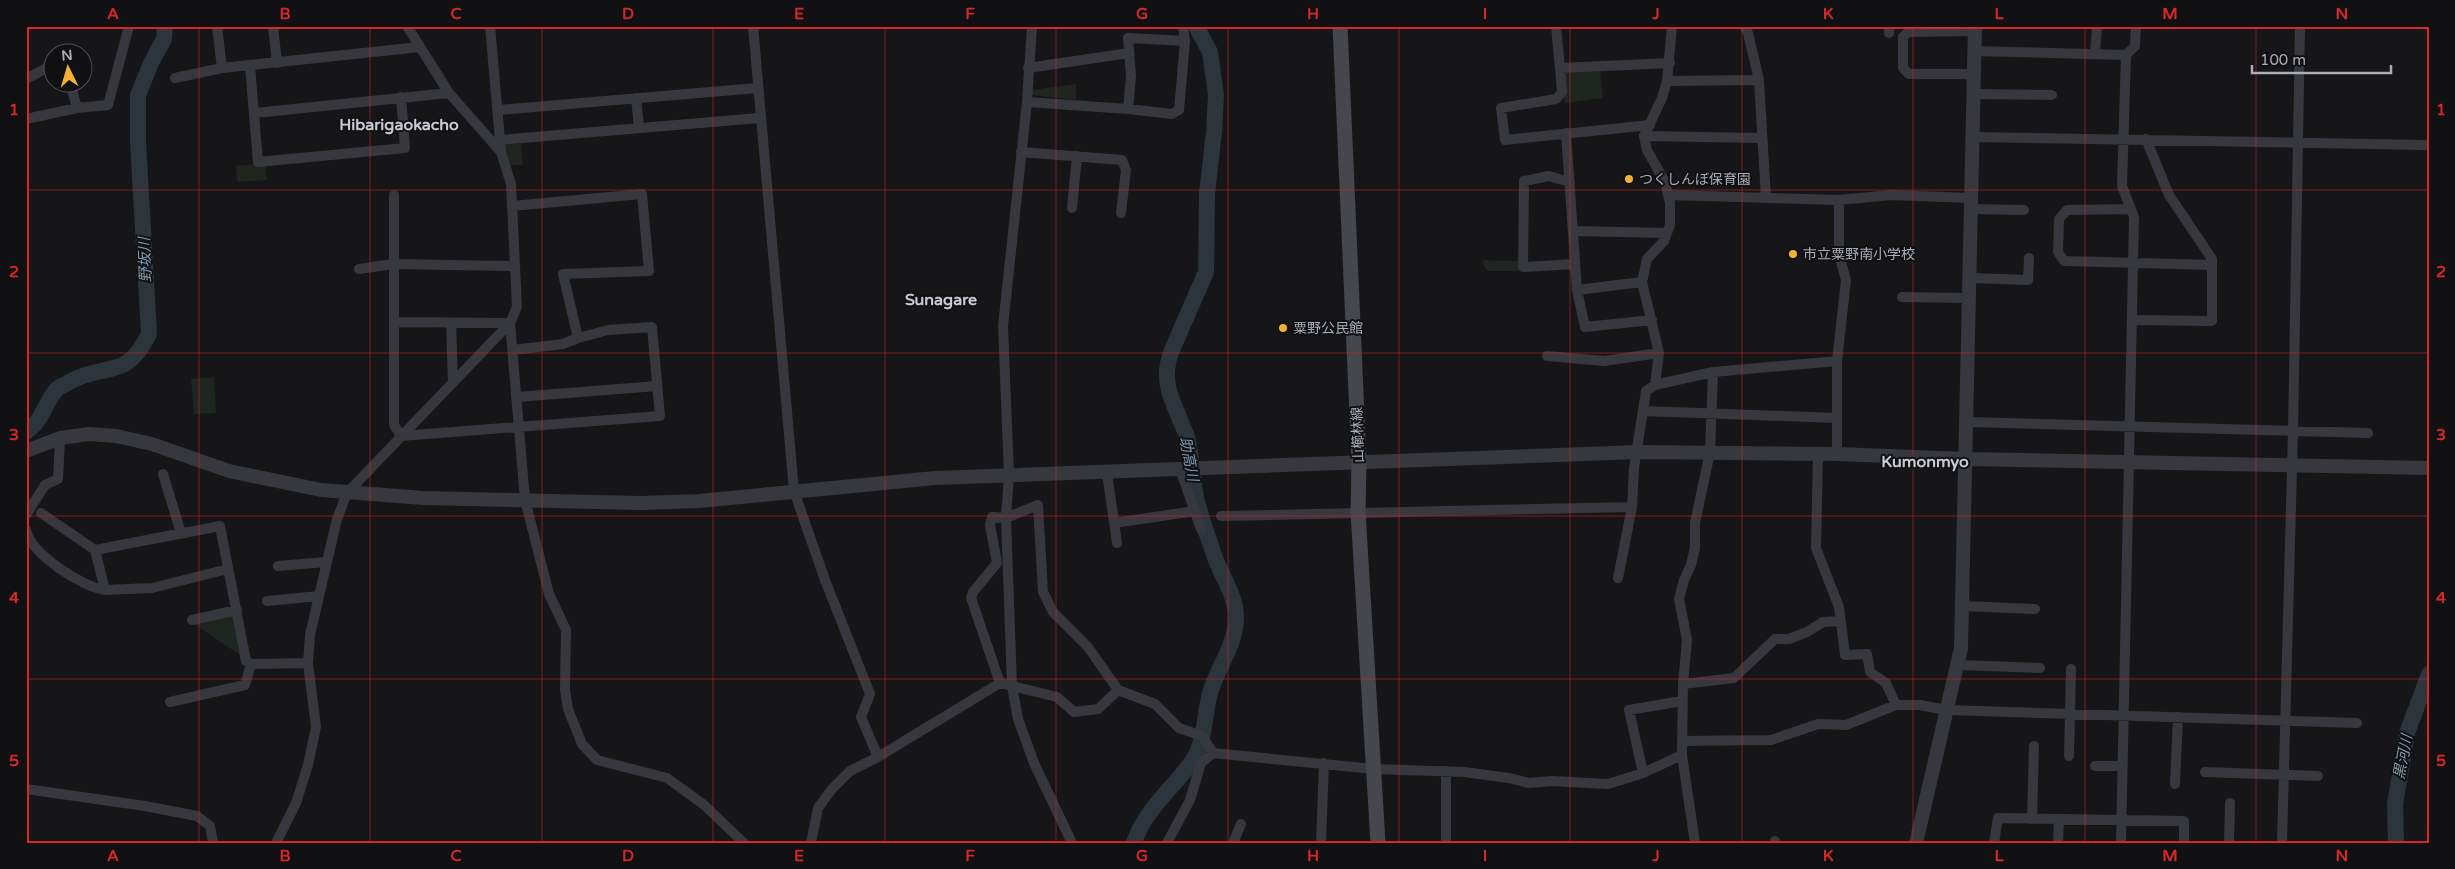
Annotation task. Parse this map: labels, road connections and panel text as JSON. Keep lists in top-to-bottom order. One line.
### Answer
{"streets":{"main road":["山櫛林線"]},"districts":["Hibarigaokacho","Sunagare","Kumonmyo"],"water":["野坂川","助高川","黒河川"],"places":["つくしんぼ保育園","市立粟野南小学校","粟野公民館"],"scale_bar":"100 m","north":"top","grid":{"columns":["A","B","C","D","E","F","G","H","I","J","K","L","M","N"],"rows":["1","2","3","4","5"]}}
